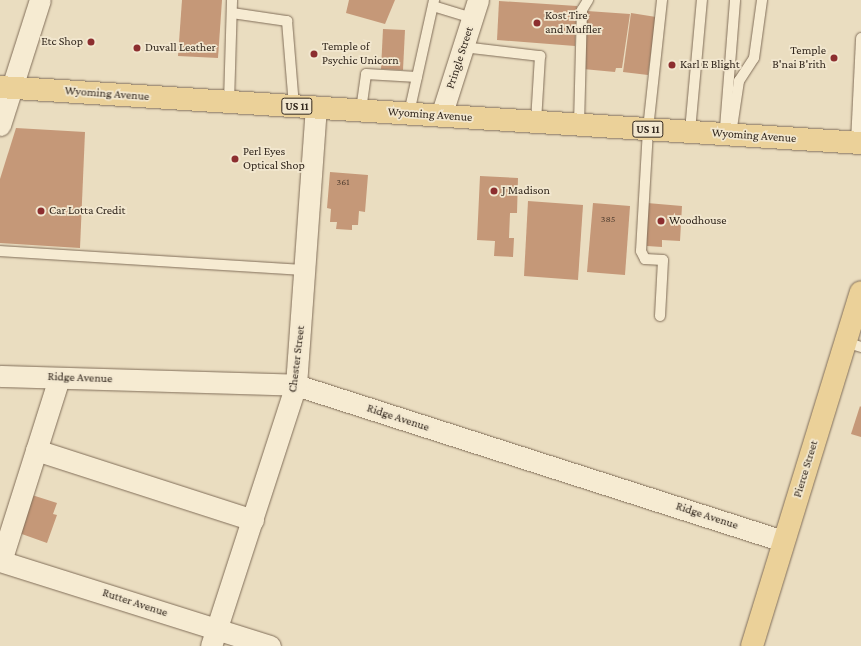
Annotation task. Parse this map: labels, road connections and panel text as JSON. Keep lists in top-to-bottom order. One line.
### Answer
{"streets":{"main road":["Wyoming Avenue","US 11","Pierce Street"],"street":["Pringle Street","Chester Street","Ridge Avenue","Rutter Avenue"]},"crossings":[["Pringle Street","Wyoming Avenue"],["Wyoming Avenue","Chester Street"],["Chester Street","Ridge Avenue"],["Chester Street","Rutter Avenue"],["Ridge Avenue","Pierce Street"]],"places":["Kost Tire and Muffler","Etc Shop","Duvall Leather","Temple of Psychic Unicorn","Temple B'nai B'rith","Karl E Blight","Perl Eyes Optical Shop","J Madison","Car Lotta Credit","Woodhouse"],"house_numbers":["361","385"]}
